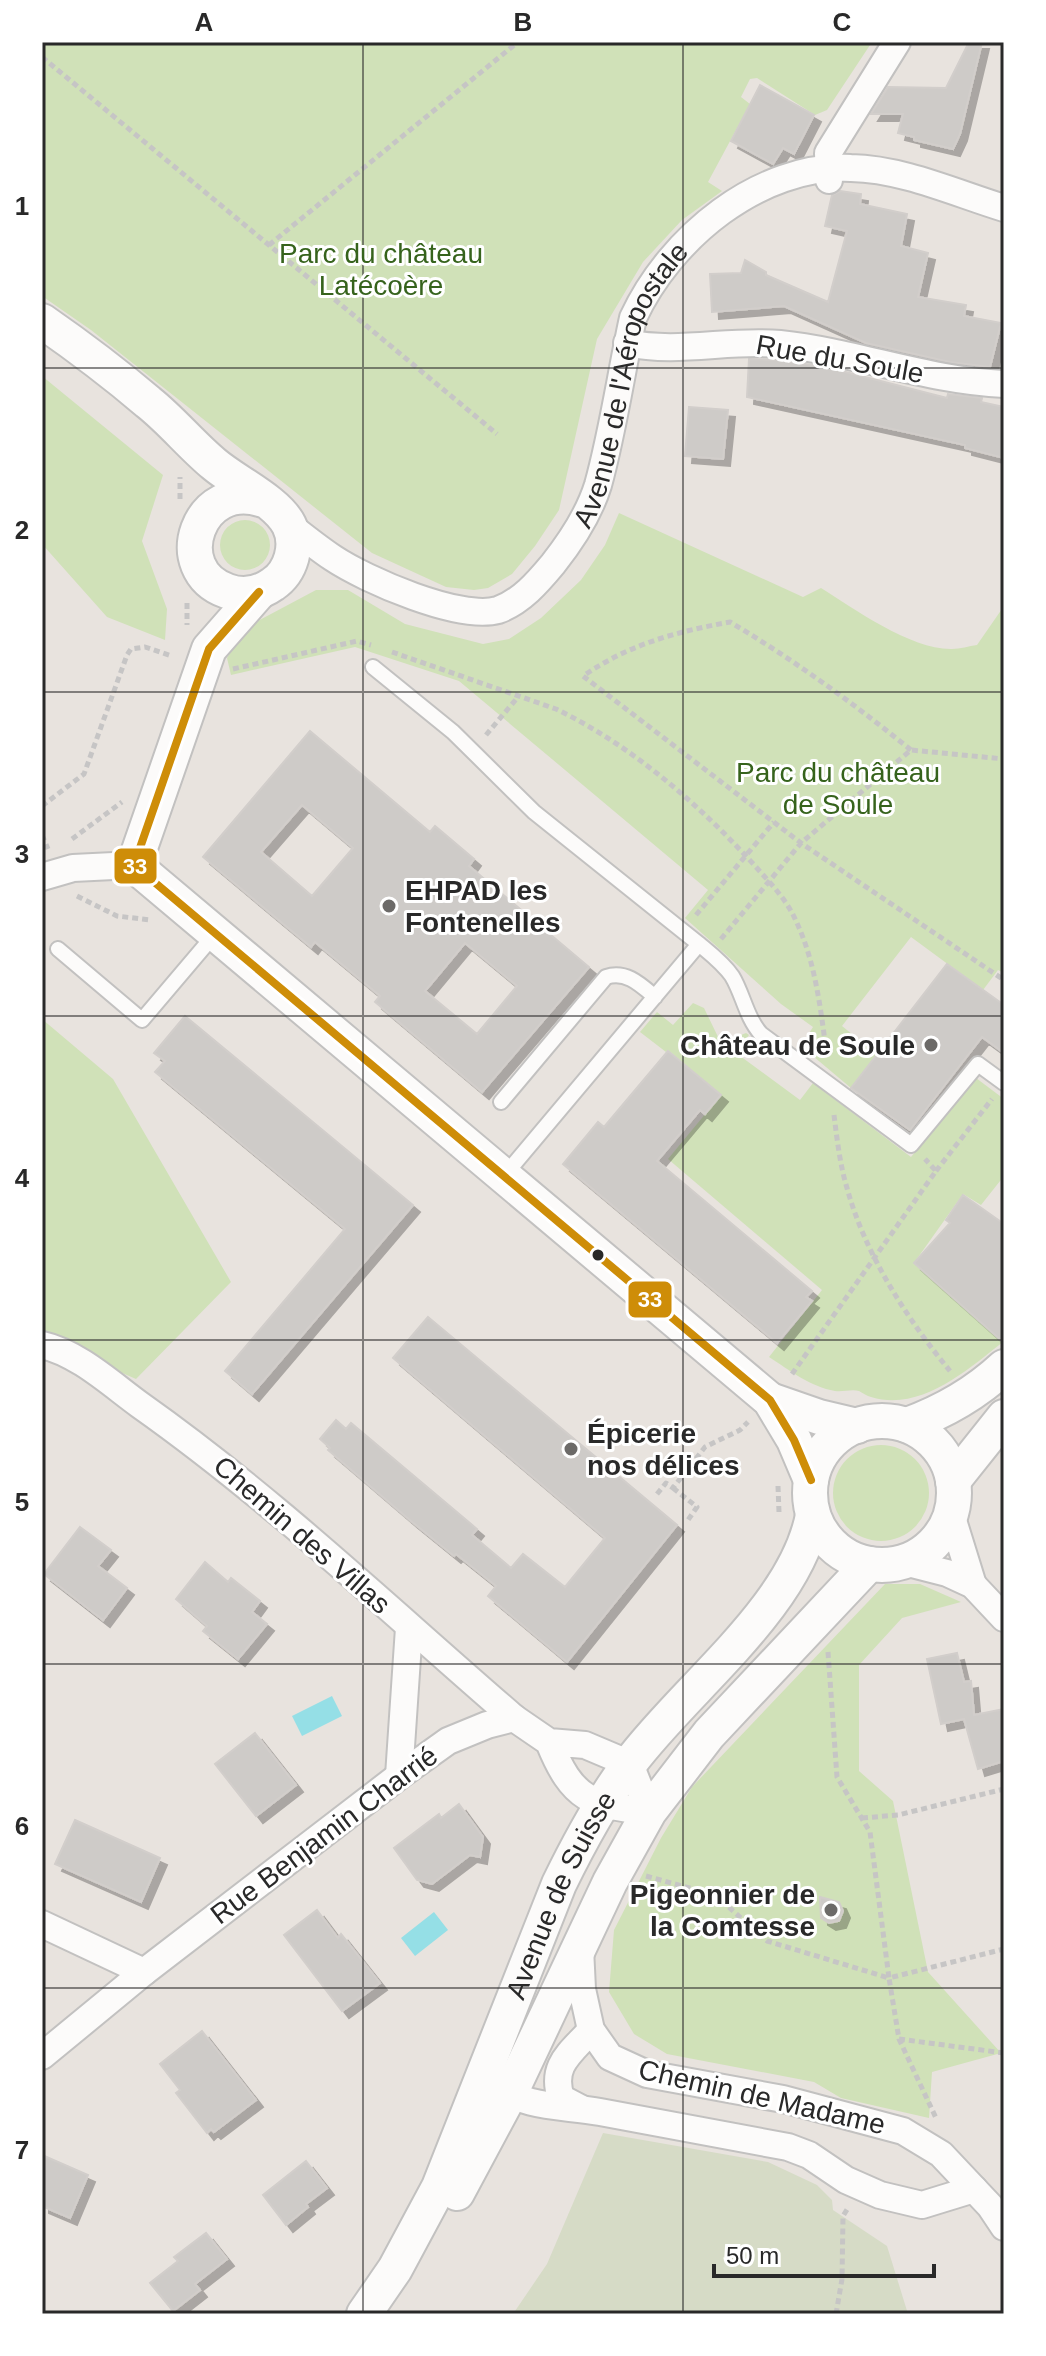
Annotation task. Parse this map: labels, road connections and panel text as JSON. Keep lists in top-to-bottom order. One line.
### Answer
{"streets":{"street":["Rue du Soule","Avenue de l'Aéropostale","Chemin des Villas","Rue Benjamin Charrié","Avenue de Suisse","Chemin de Madame"]},"crossings":[["Rue du Soule","Avenue de l'Aéropostale"],["Chemin des Villas","Rue Benjamin Charrié"],["Chemin des Villas","Avenue de Suisse"],["Avenue de Suisse","Chemin de Madame"]],"parks":["Parc du château Latécoère","Parc du château de Soule"],"places":["EHPAD les Fontenelles","Château de Soule","Épicerie nos délices","Pigeonnier de la Comtesse"],"lines":["transit line 33"],"scale_bar":"50 m","grid":{"columns":["A","B","C"],"rows":["1","2","3","4","5","6","7"]}}
